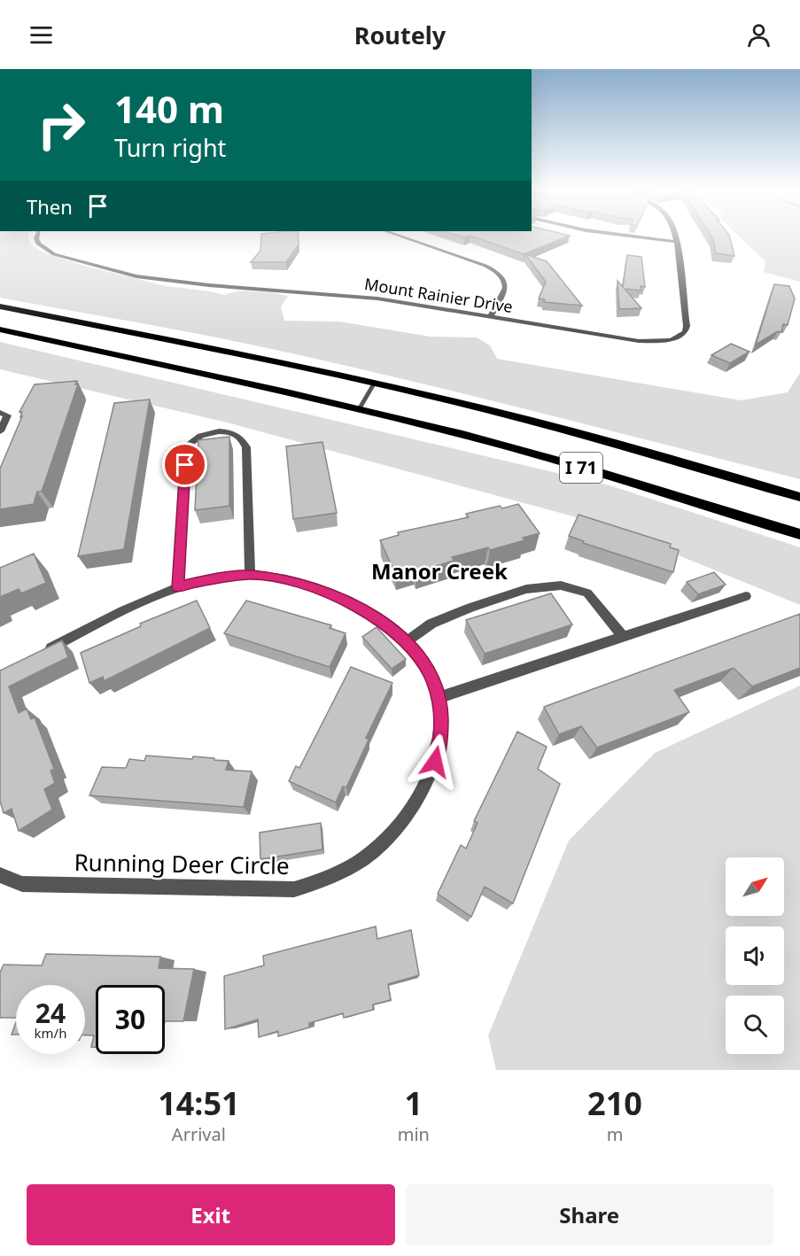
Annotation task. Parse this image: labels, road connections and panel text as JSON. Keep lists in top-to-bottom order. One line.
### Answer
{"streets":{"highway":["I 71"],"street":["Mount Rainier Drive","Running Deer Circle"]},"districts":["Manor Creek"],"north":"top right","page":{"header":"Routely","turn":["140 m","Turn right"],"then":"Then","speed":"24 km/h","limit":"30","eta":["14:51","Arrival","1","min","210","m"],"buttons":["Exit","Share"]}}
